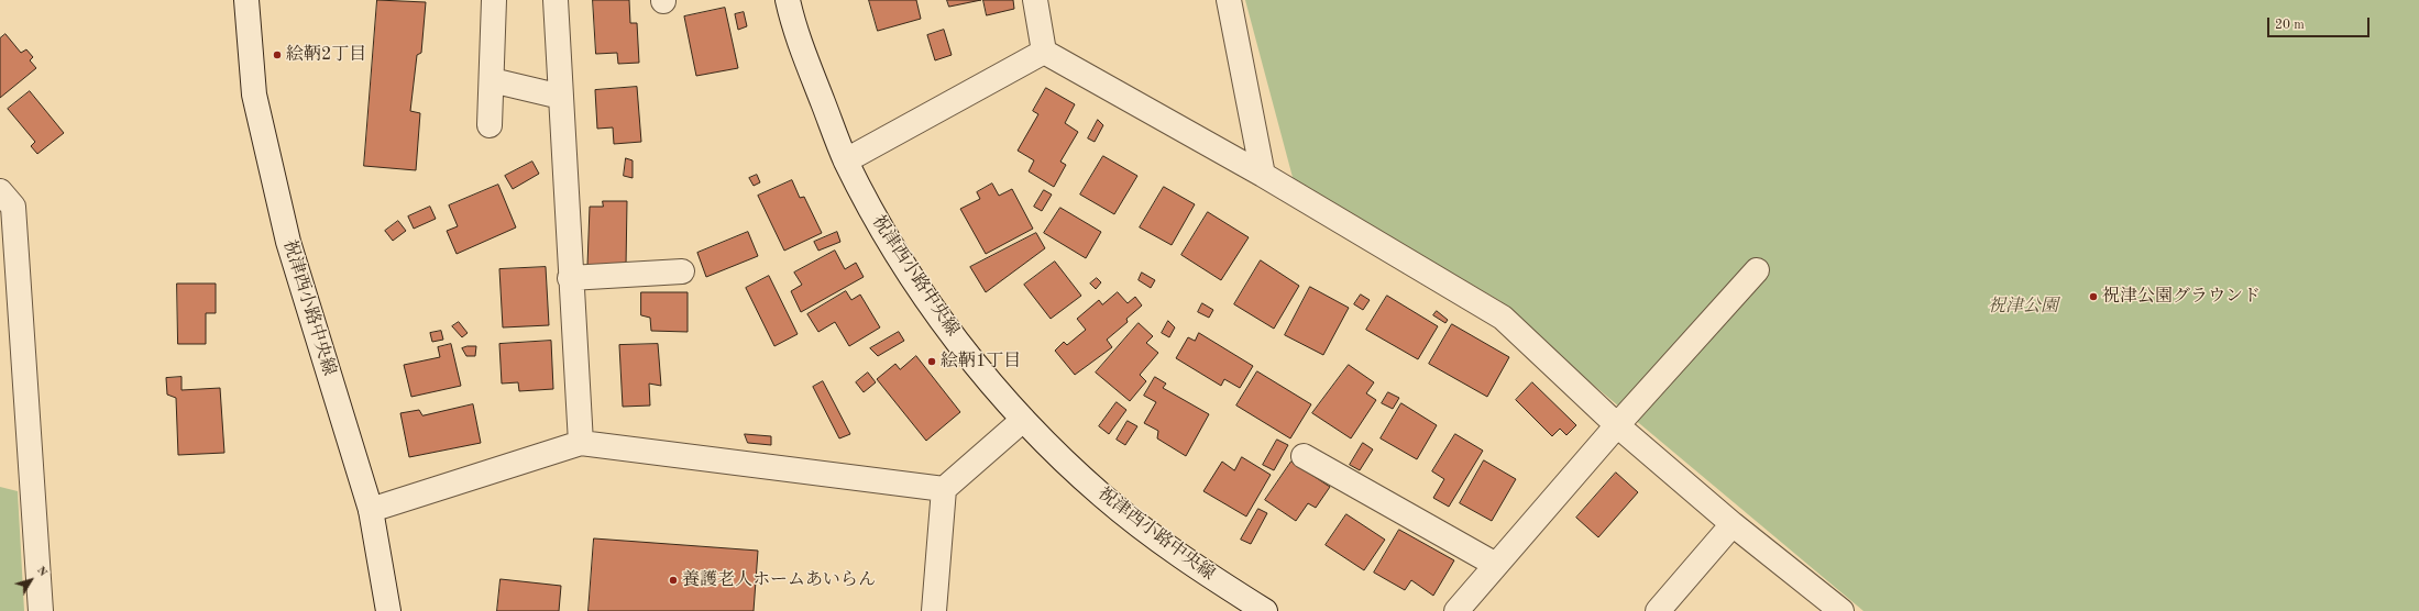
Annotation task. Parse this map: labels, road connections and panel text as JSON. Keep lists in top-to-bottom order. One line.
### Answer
{"streets":{"street":["祝津西小路中央線"]},"parks":["祝津公園"],"places":["絵鞆2丁目","祝津公園グラウンド","絵鞆1丁目","養護老人ホームあいらん"],"scale_bar":"20 m","north":"top right"}
